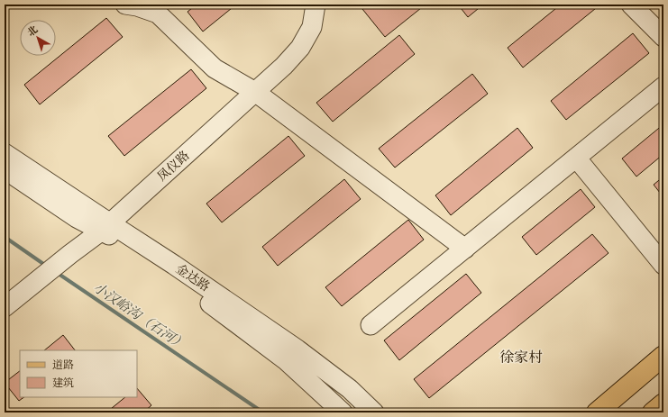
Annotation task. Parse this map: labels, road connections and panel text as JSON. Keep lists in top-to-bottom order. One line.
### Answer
{"streets":{"street":["凤仪路","金达路"]},"crossings":[["凤仪路","金达路"]],"districts":["徐家村"],"water":["小汉峪沟（石河）"],"legend":["道路","建筑"],"north":"top left"}
